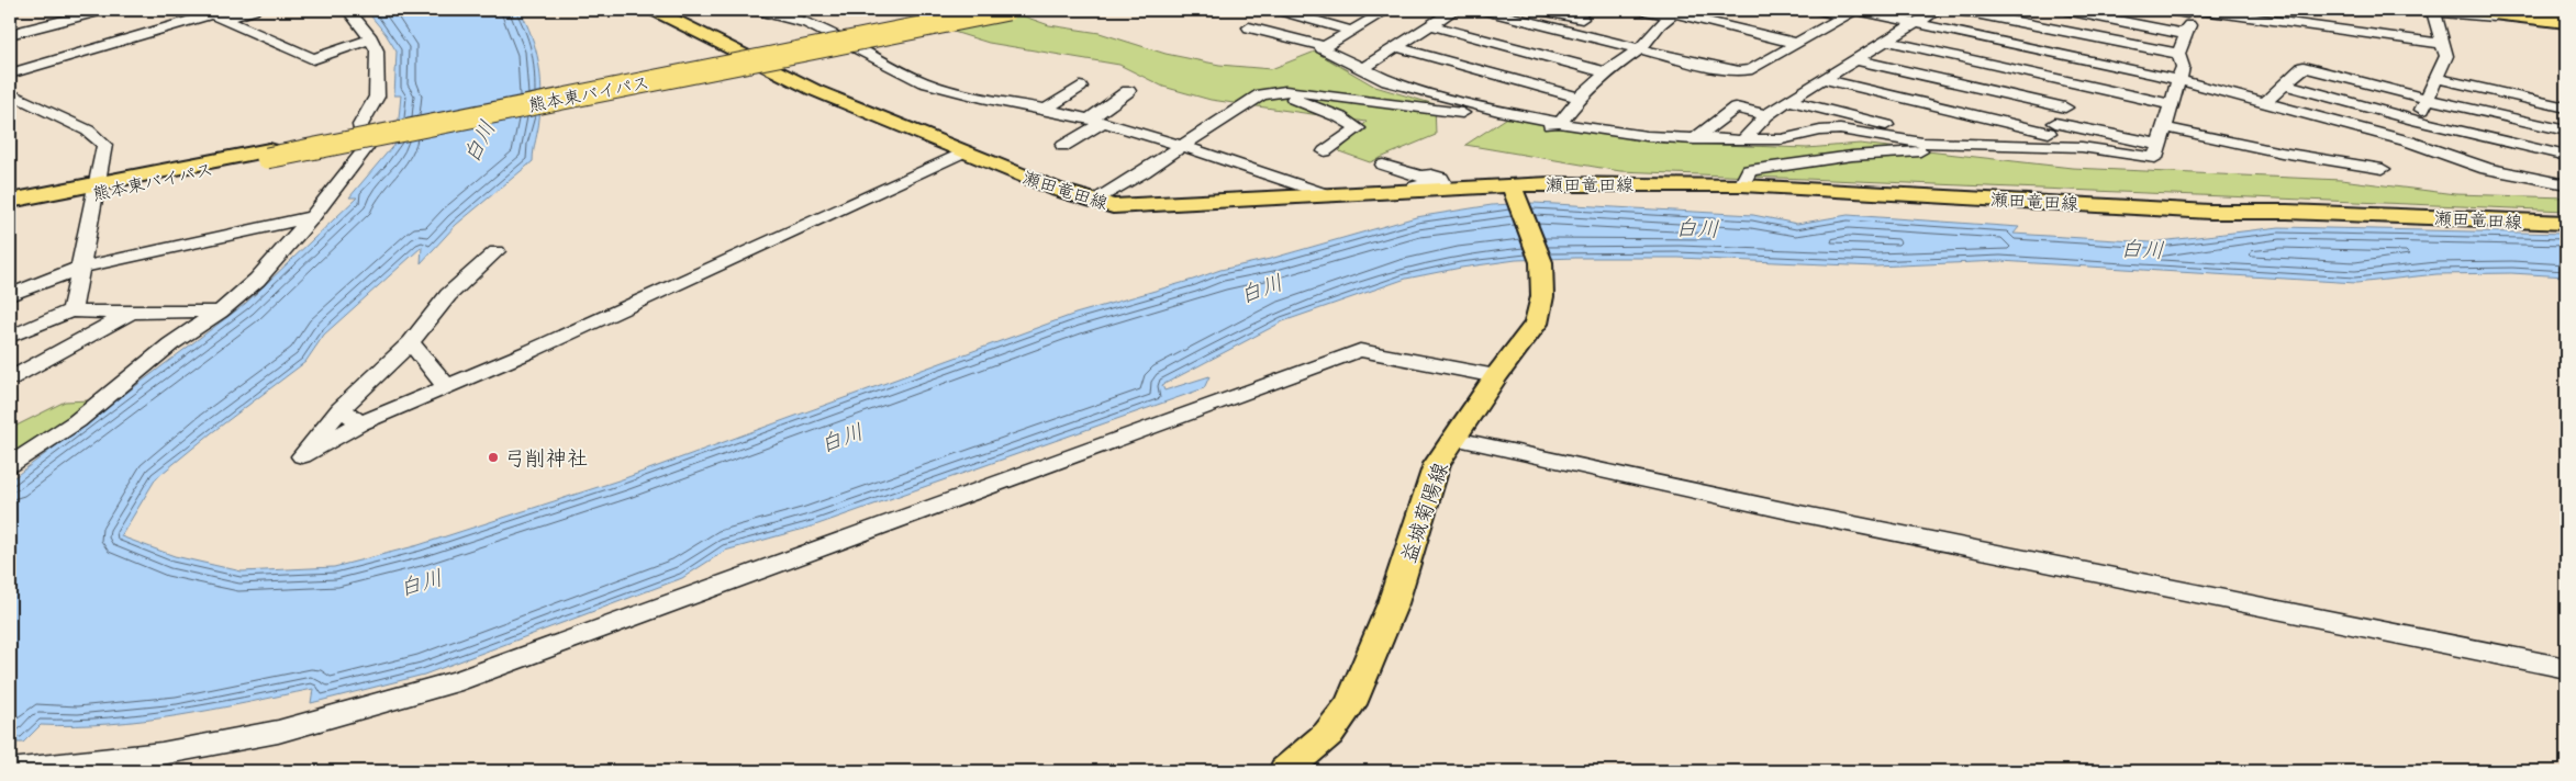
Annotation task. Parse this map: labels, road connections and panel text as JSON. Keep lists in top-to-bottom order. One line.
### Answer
{"streets":{"highway":["熊本東バイパス"],"main road":["瀬田竜田線","益城菊陽線"]},"crossings":[["瀬田竜田線","益城菊陽線"]],"water":["白川"],"places":["弓削神社"]}
